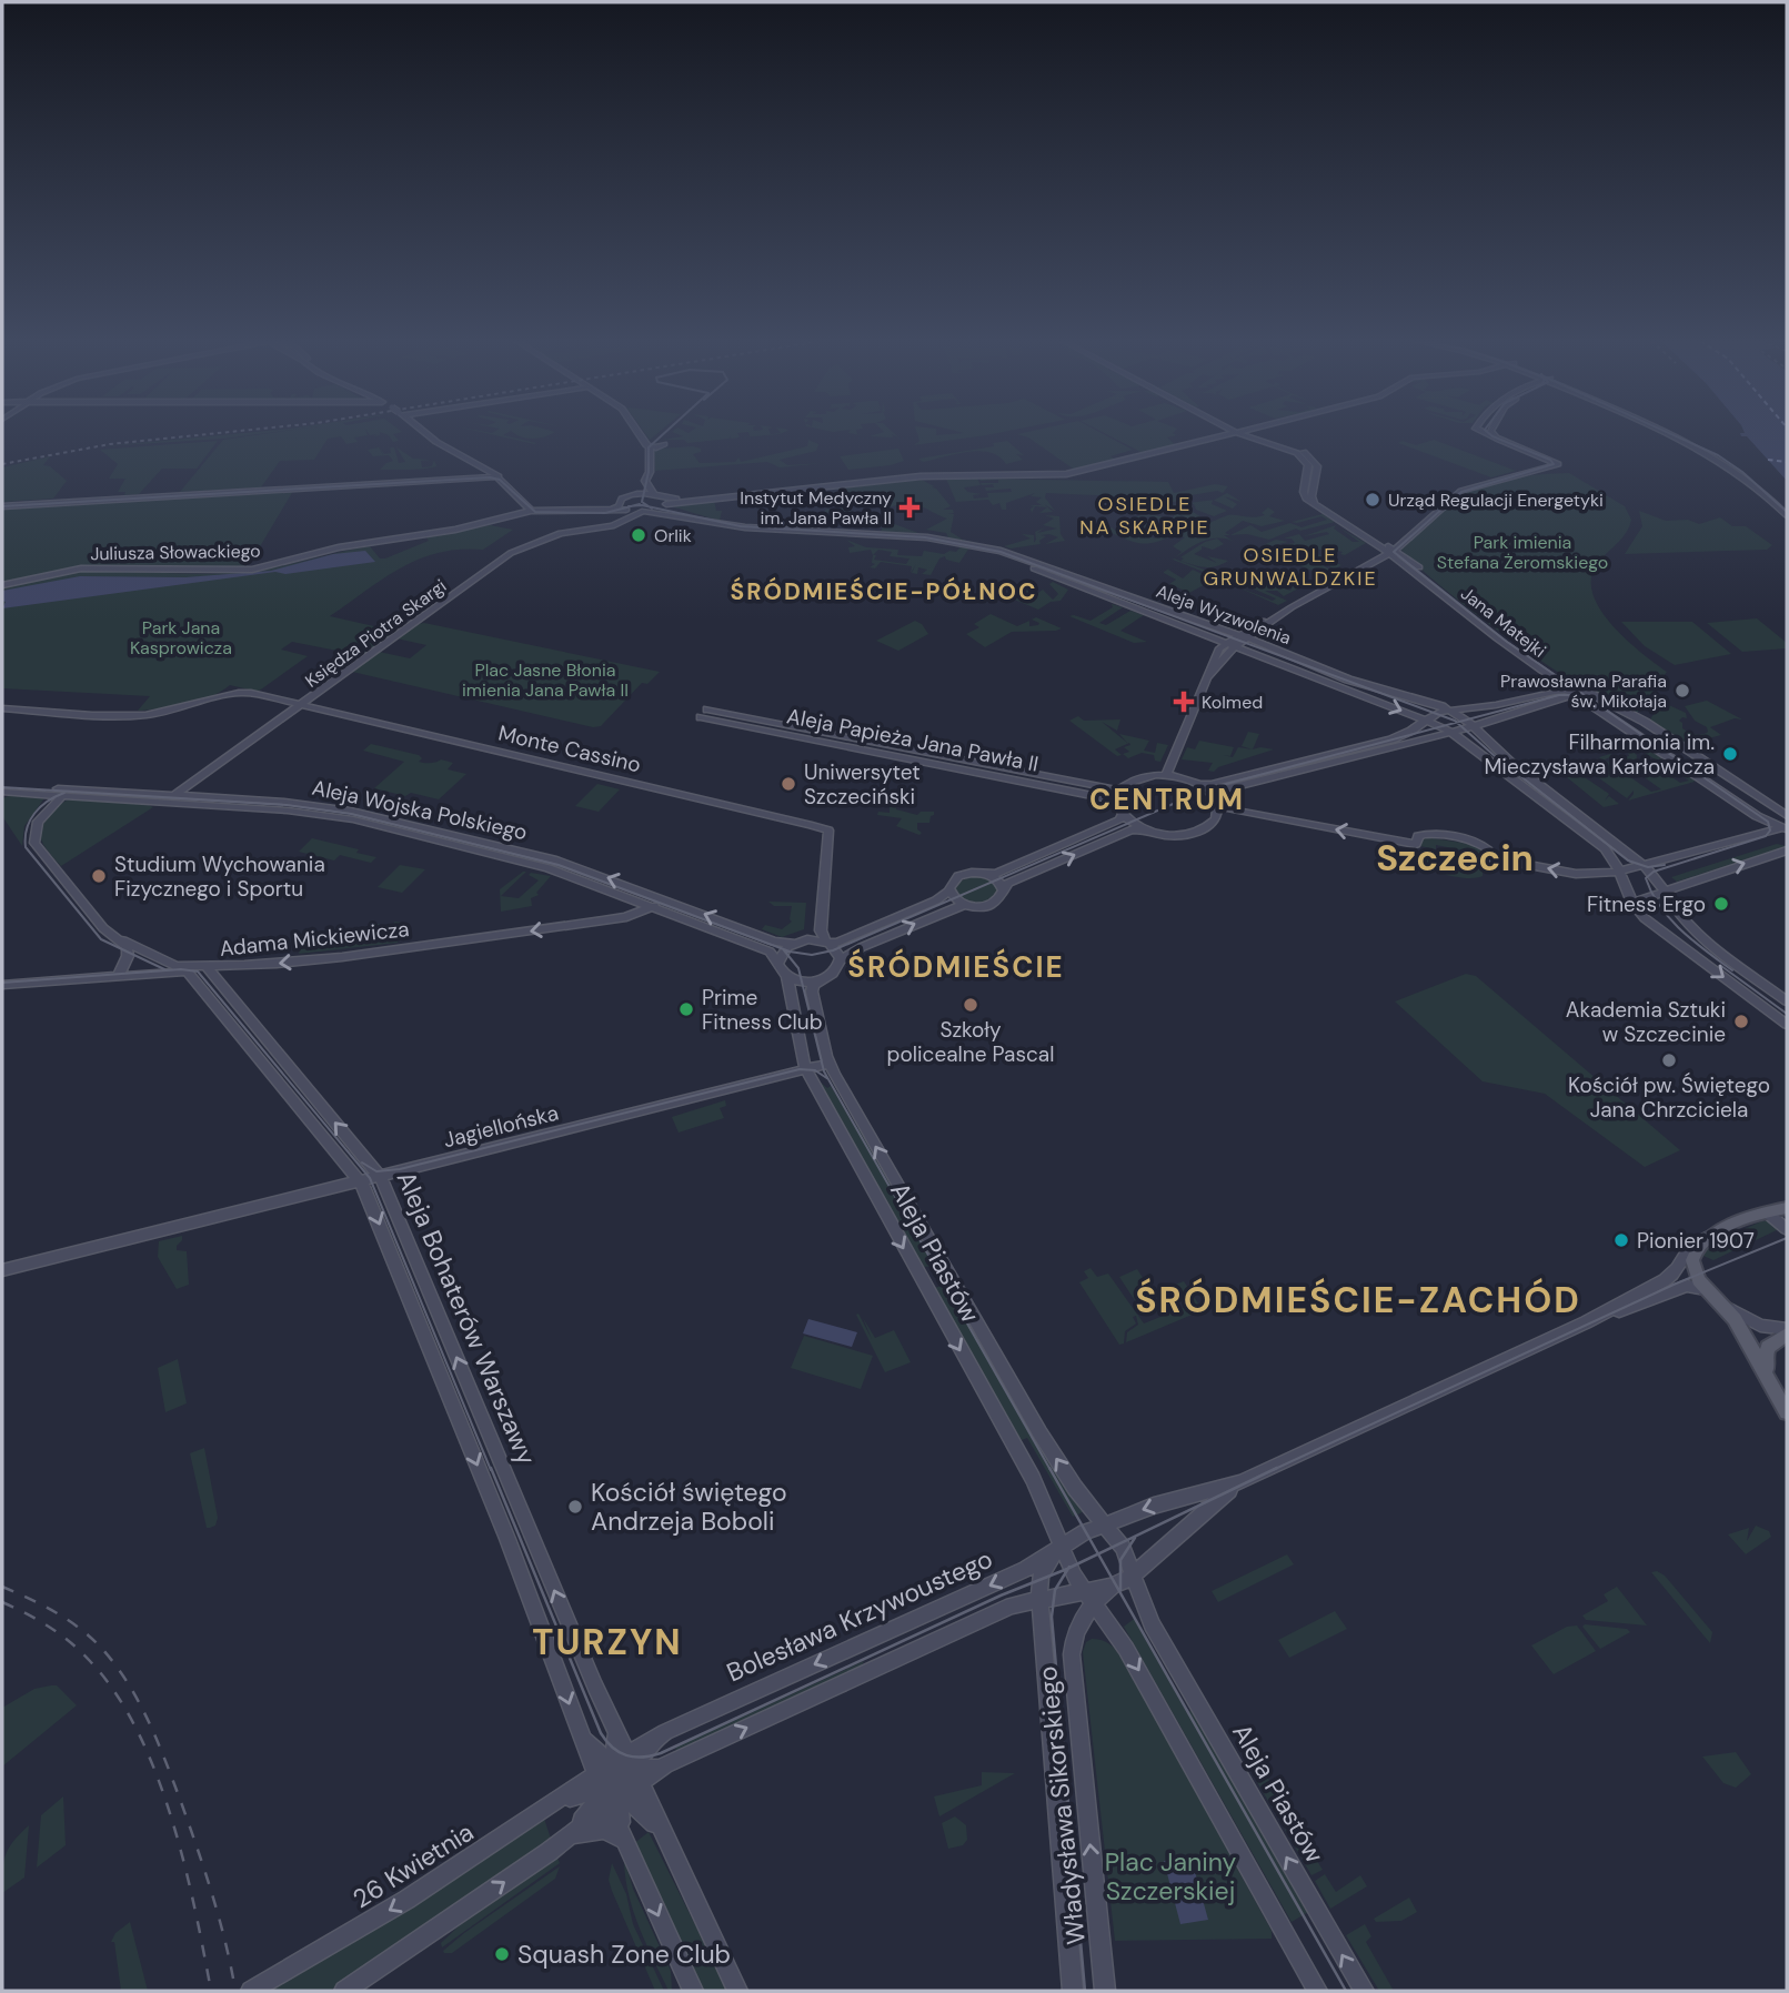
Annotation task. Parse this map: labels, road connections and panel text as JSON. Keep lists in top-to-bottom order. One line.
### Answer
{"streets":{"street":["Juliusza Słowackiego","Aleja Wyzwolenia","Jana Matejki","Księdza Piotra Skargi","Aleja Papieża Jana Pawła II","Monte Cassino","Aleja Wojska Polskiego","Adama Mickiewicza","Jagiellońska","Aleja Piastów","Aleja Bohaterów Warszawy","Bolesława Krzywoustego","Władysława Sikorskiego","26 Kwietnia"]},"crossings":[["Księdza Piotra Skargi","Monte Cassino"],["Księdza Piotra Skargi","Aleja Wojska Polskiego"],["Aleja Wojska Polskiego","Adama Mickiewicza"],["Aleja Wojska Polskiego","Aleja Piastów"],["Adama Mickiewicza","Aleja Bohaterów Warszawy"],["Jagiellońska","Aleja Piastów"],["Jagiellońska","Aleja Bohaterów Warszawy"],["Aleja Piastów","Bolesława Krzywoustego"],["Aleja Piastów","Władysława Sikorskiego"],["Aleja Bohaterów Warszawy","Bolesława Krzywoustego"],["Aleja Bohaterów Warszawy","26 Kwietnia"]],"one_way":["Adama Mickiewicza"],"districts":["OSIEDLE NA SKARPIE","OSIEDLE GRUNWALDZKIE","ŚRÓDMIEŚCIE-PÓŁNOC","CENTRUM","Szczecin","ŚRÓDMIEŚCIE","ŚRÓDMIEŚCIE-ZACHÓD","TURZYN"],"parks":["Park imienia Stefana Żeromskiego","Park Jana Kasprowicza","Plac Jasne Błonia imienia Jana Pawła II","Plac Janiny Szczerskiej"],"places":{"other":["Urząd Regulacji Energetyki","Orlik","Prawosławna Parafia św. Mikołaja","Filharmonia im. Mieczysława Karłowicza","Uniwersytet Szczeciński","Studium Wychowania Fizycznego i Sportu","Fitness Ergo","Szkoły policealne Pascal","Prime Fitness Club","Akademia Sztuki w Szczecinie","Kościół pw. Świętego Jana Chrzciciela","Pionier 1907","Kościół świętego Andrzeja Boboli","Squash Zone Club"],"health":["Instytut Medyczny im. Jana Pawła II","Kolmed"]}}
